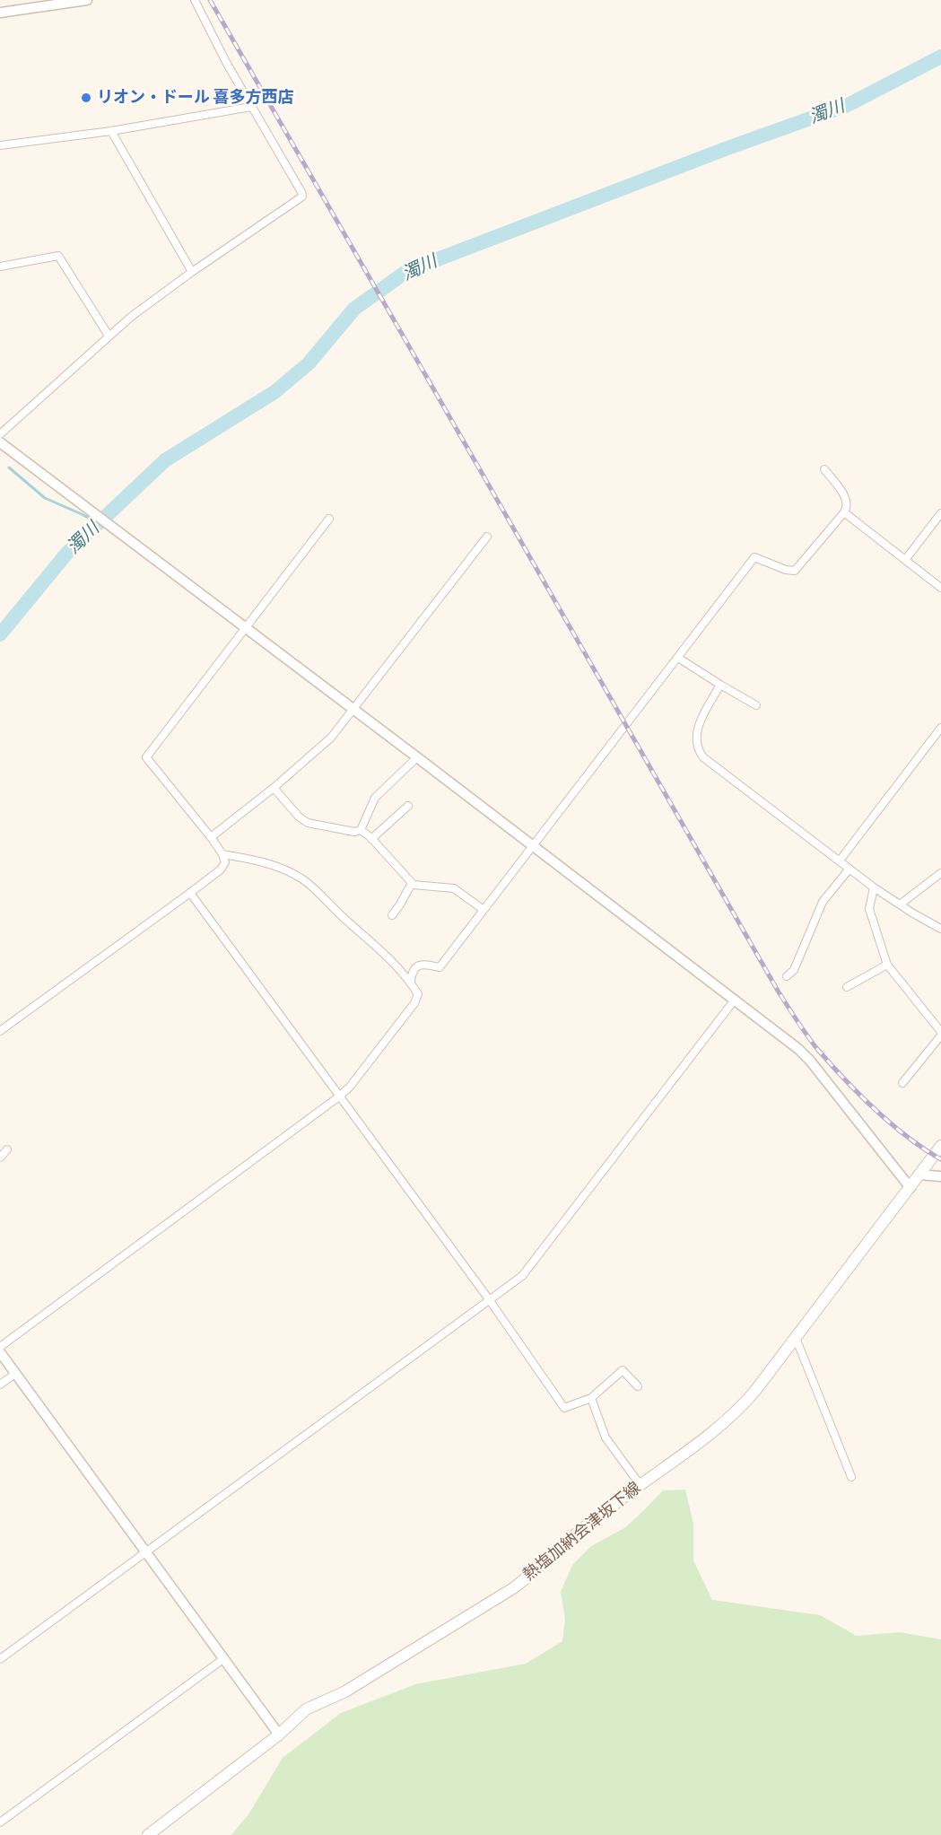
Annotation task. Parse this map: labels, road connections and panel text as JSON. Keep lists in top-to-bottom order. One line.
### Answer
{"streets":{"main road":["熱塩加納会津坂下線"]},"water":["濁川"],"places":["リオン・ドール 喜多方西店"]}
